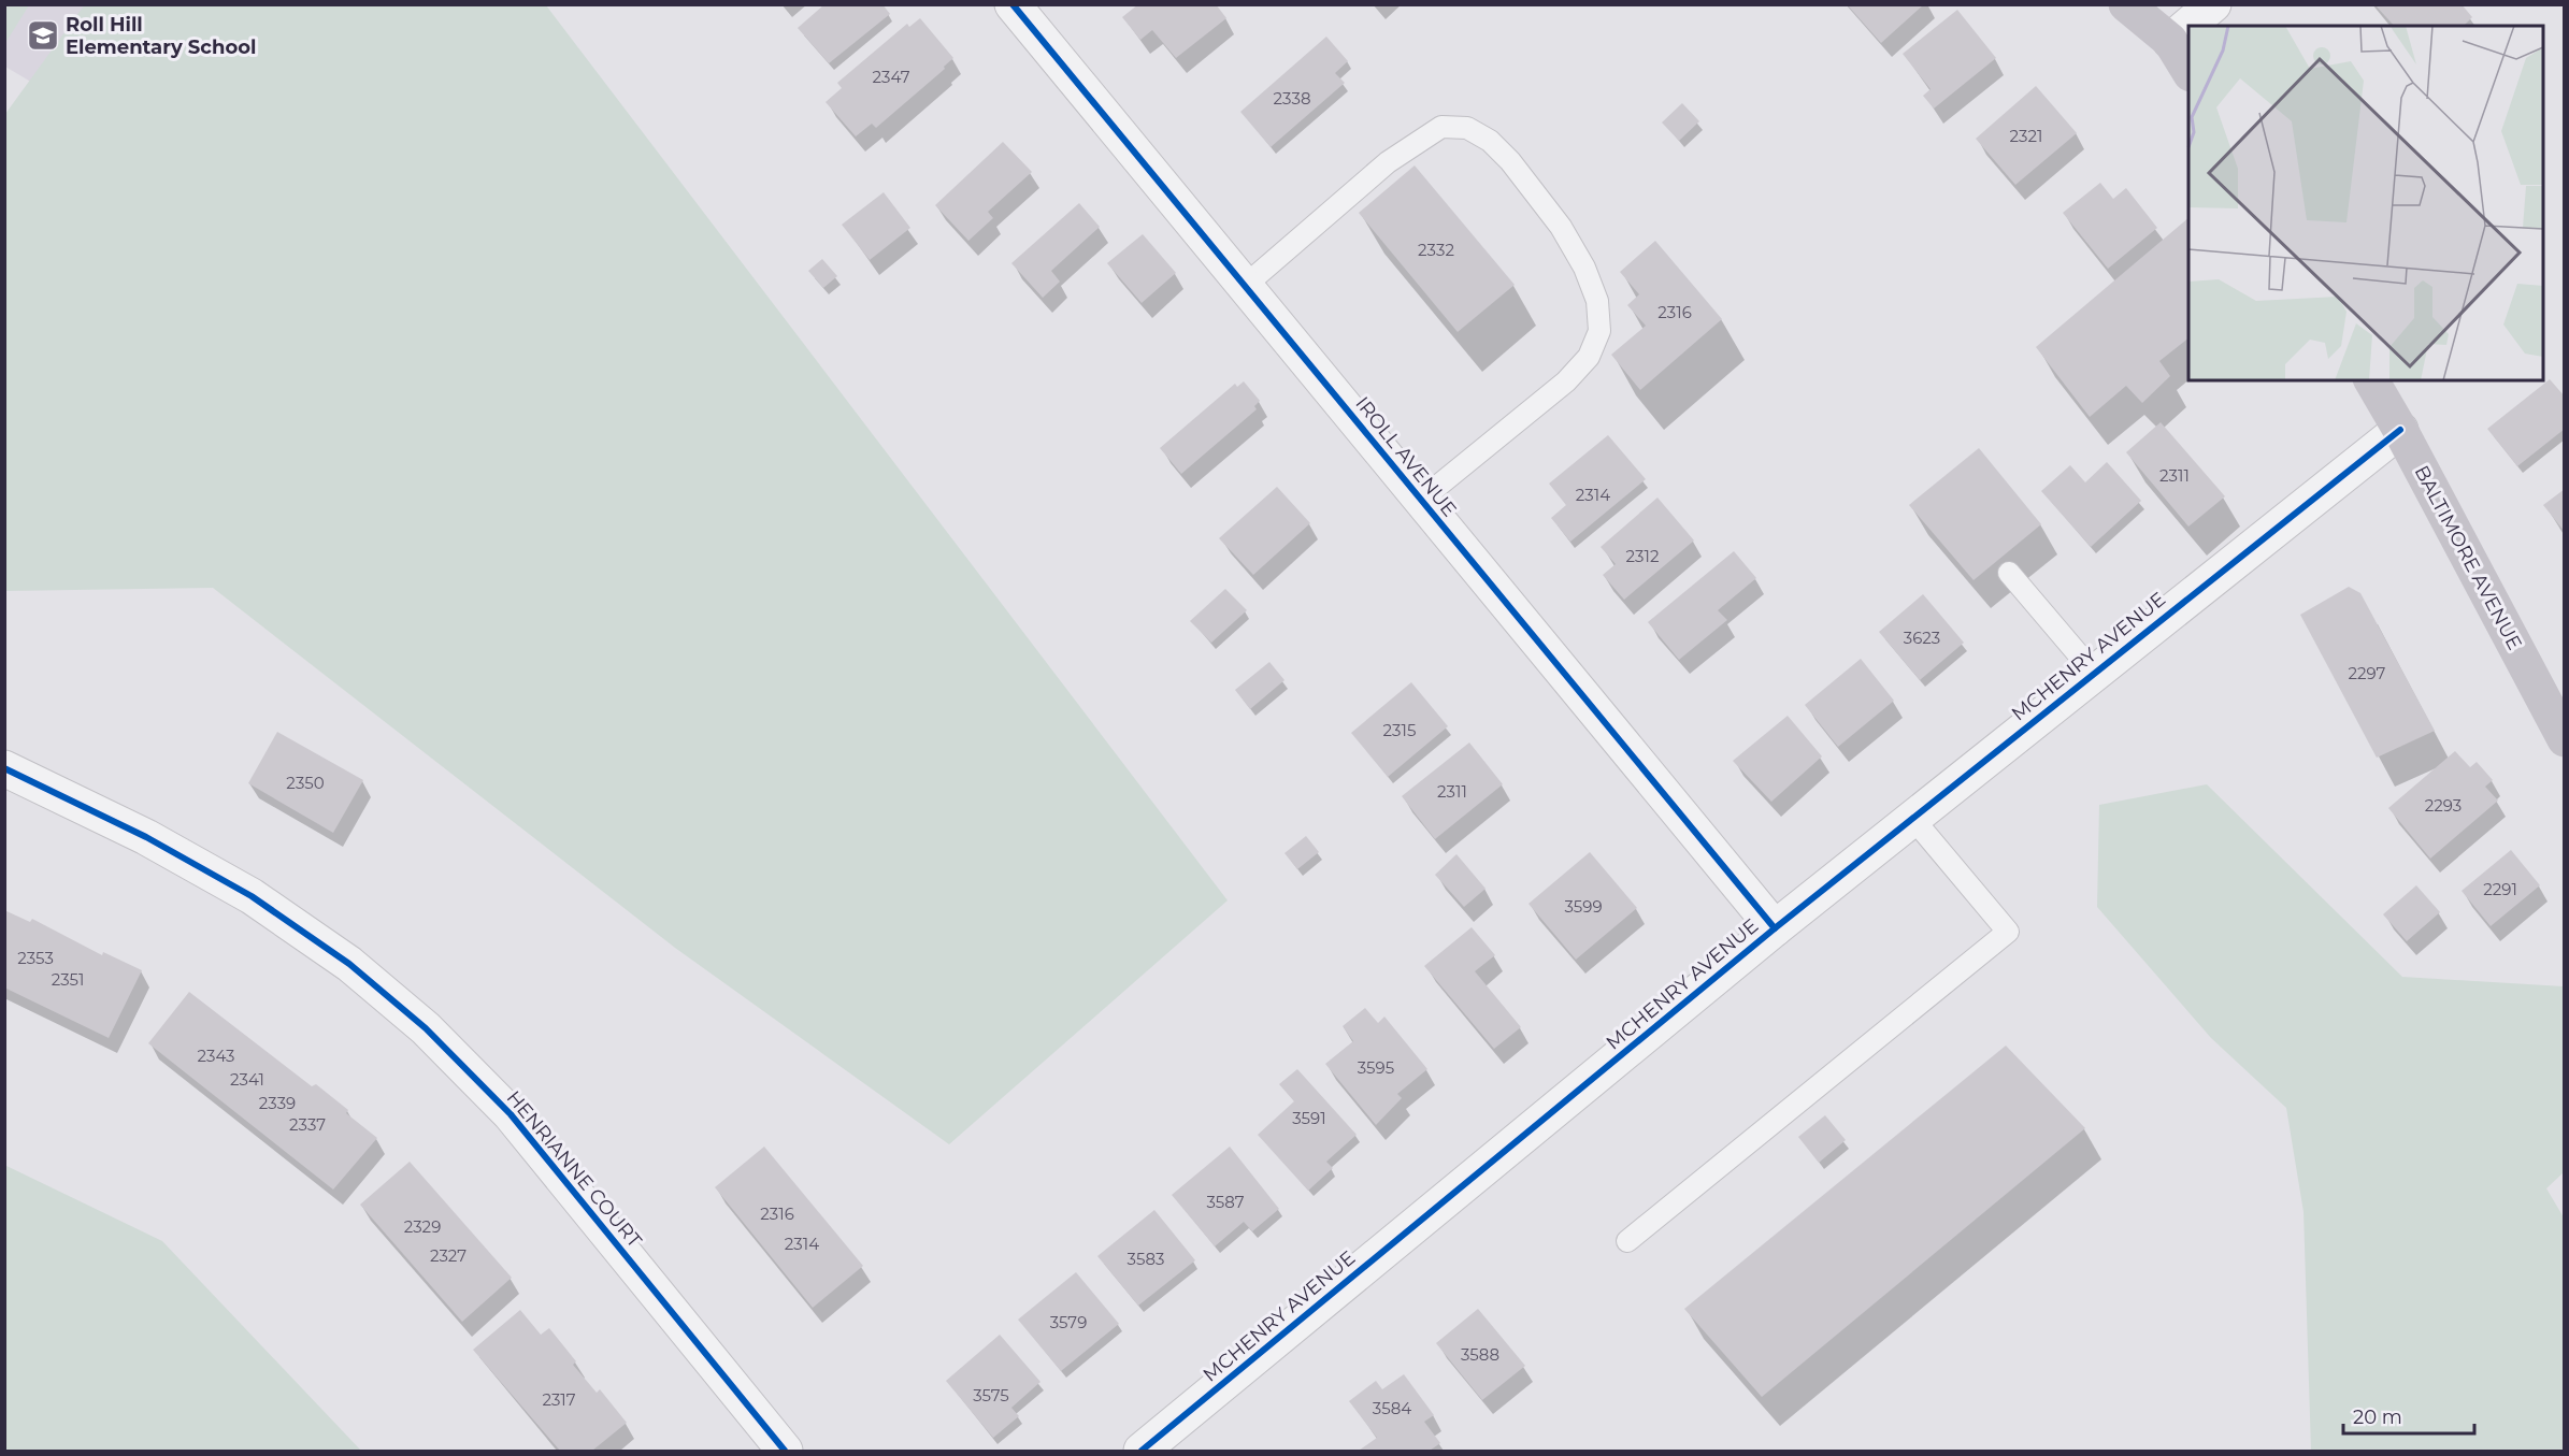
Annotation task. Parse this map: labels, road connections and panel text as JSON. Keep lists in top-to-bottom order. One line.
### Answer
{"streets":{"street":["IROLL AVENUE","BALTIMORE AVENUE","MCHENRY AVENUE","HENRIANNE COURT"]},"crossings":[["IROLL AVENUE","MCHENRY AVENUE"],["BALTIMORE AVENUE","MCHENRY AVENUE"]],"places":{"school or university":["Roll Hill Elementary School"]},"house_numbers":["2347","2338","2321","2332","2316","2311","2314","2312","3623","2297","2315","2350","2311","2293","2291","3599","2353","2351","2343","3595","2341","2339","3591","2337","3587","2316","2329","2314","2327","3583","3579","3588","3575","2317","3584"],"scale_bar":"20 m"}
